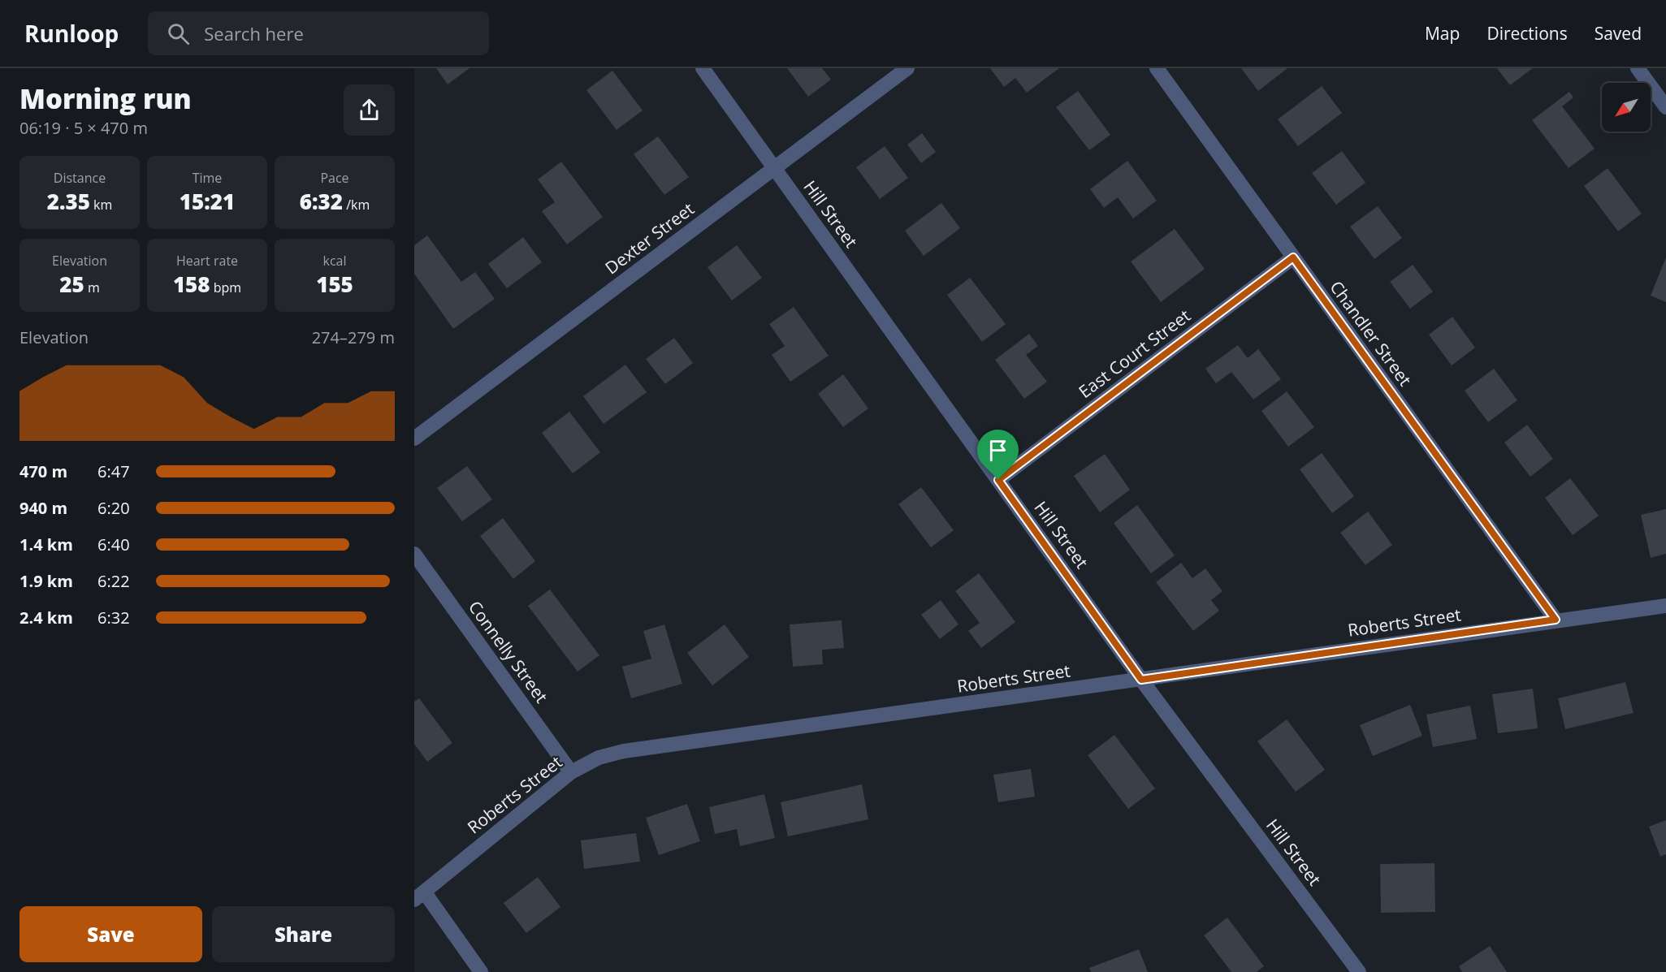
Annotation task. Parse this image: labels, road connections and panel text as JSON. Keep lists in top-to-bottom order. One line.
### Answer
{"streets":{"street":["Hill Street","Dexter Street","Chandler Street","East Court Street","Roberts Street","Connelly Street"]},"crossings":[["Hill Street","Dexter Street"],["Hill Street","East Court Street"],["Hill Street","Roberts Street"],["Chandler Street","East Court Street"],["Chandler Street","Roberts Street"],["Roberts Street","Connelly Street"]],"north":"bottom left","page":{"header":"Runloop","search":"Search here","nav":["Map","Directions","Saved"],"heading":["Morning run","06:19 · 5 × 470 m"],"stats":[["Distance","2.35 km"],["Time","15:21"],["Pace","6:32 /km"],["Elevation","25 m"],["Heart rate","158 bpm"],["kcal","155"]],"chart":["Elevation","274–279 m"],"list":[{"name":"470 m","note":"6:47"},{"name":"940 m","note":"6:20"},{"name":"1.4 km","note":"6:40"},{"name":"1.9 km","note":"6:22"},{"name":"2.4 km","note":"6:32"}],"buttons":["Save","Share"]}}
